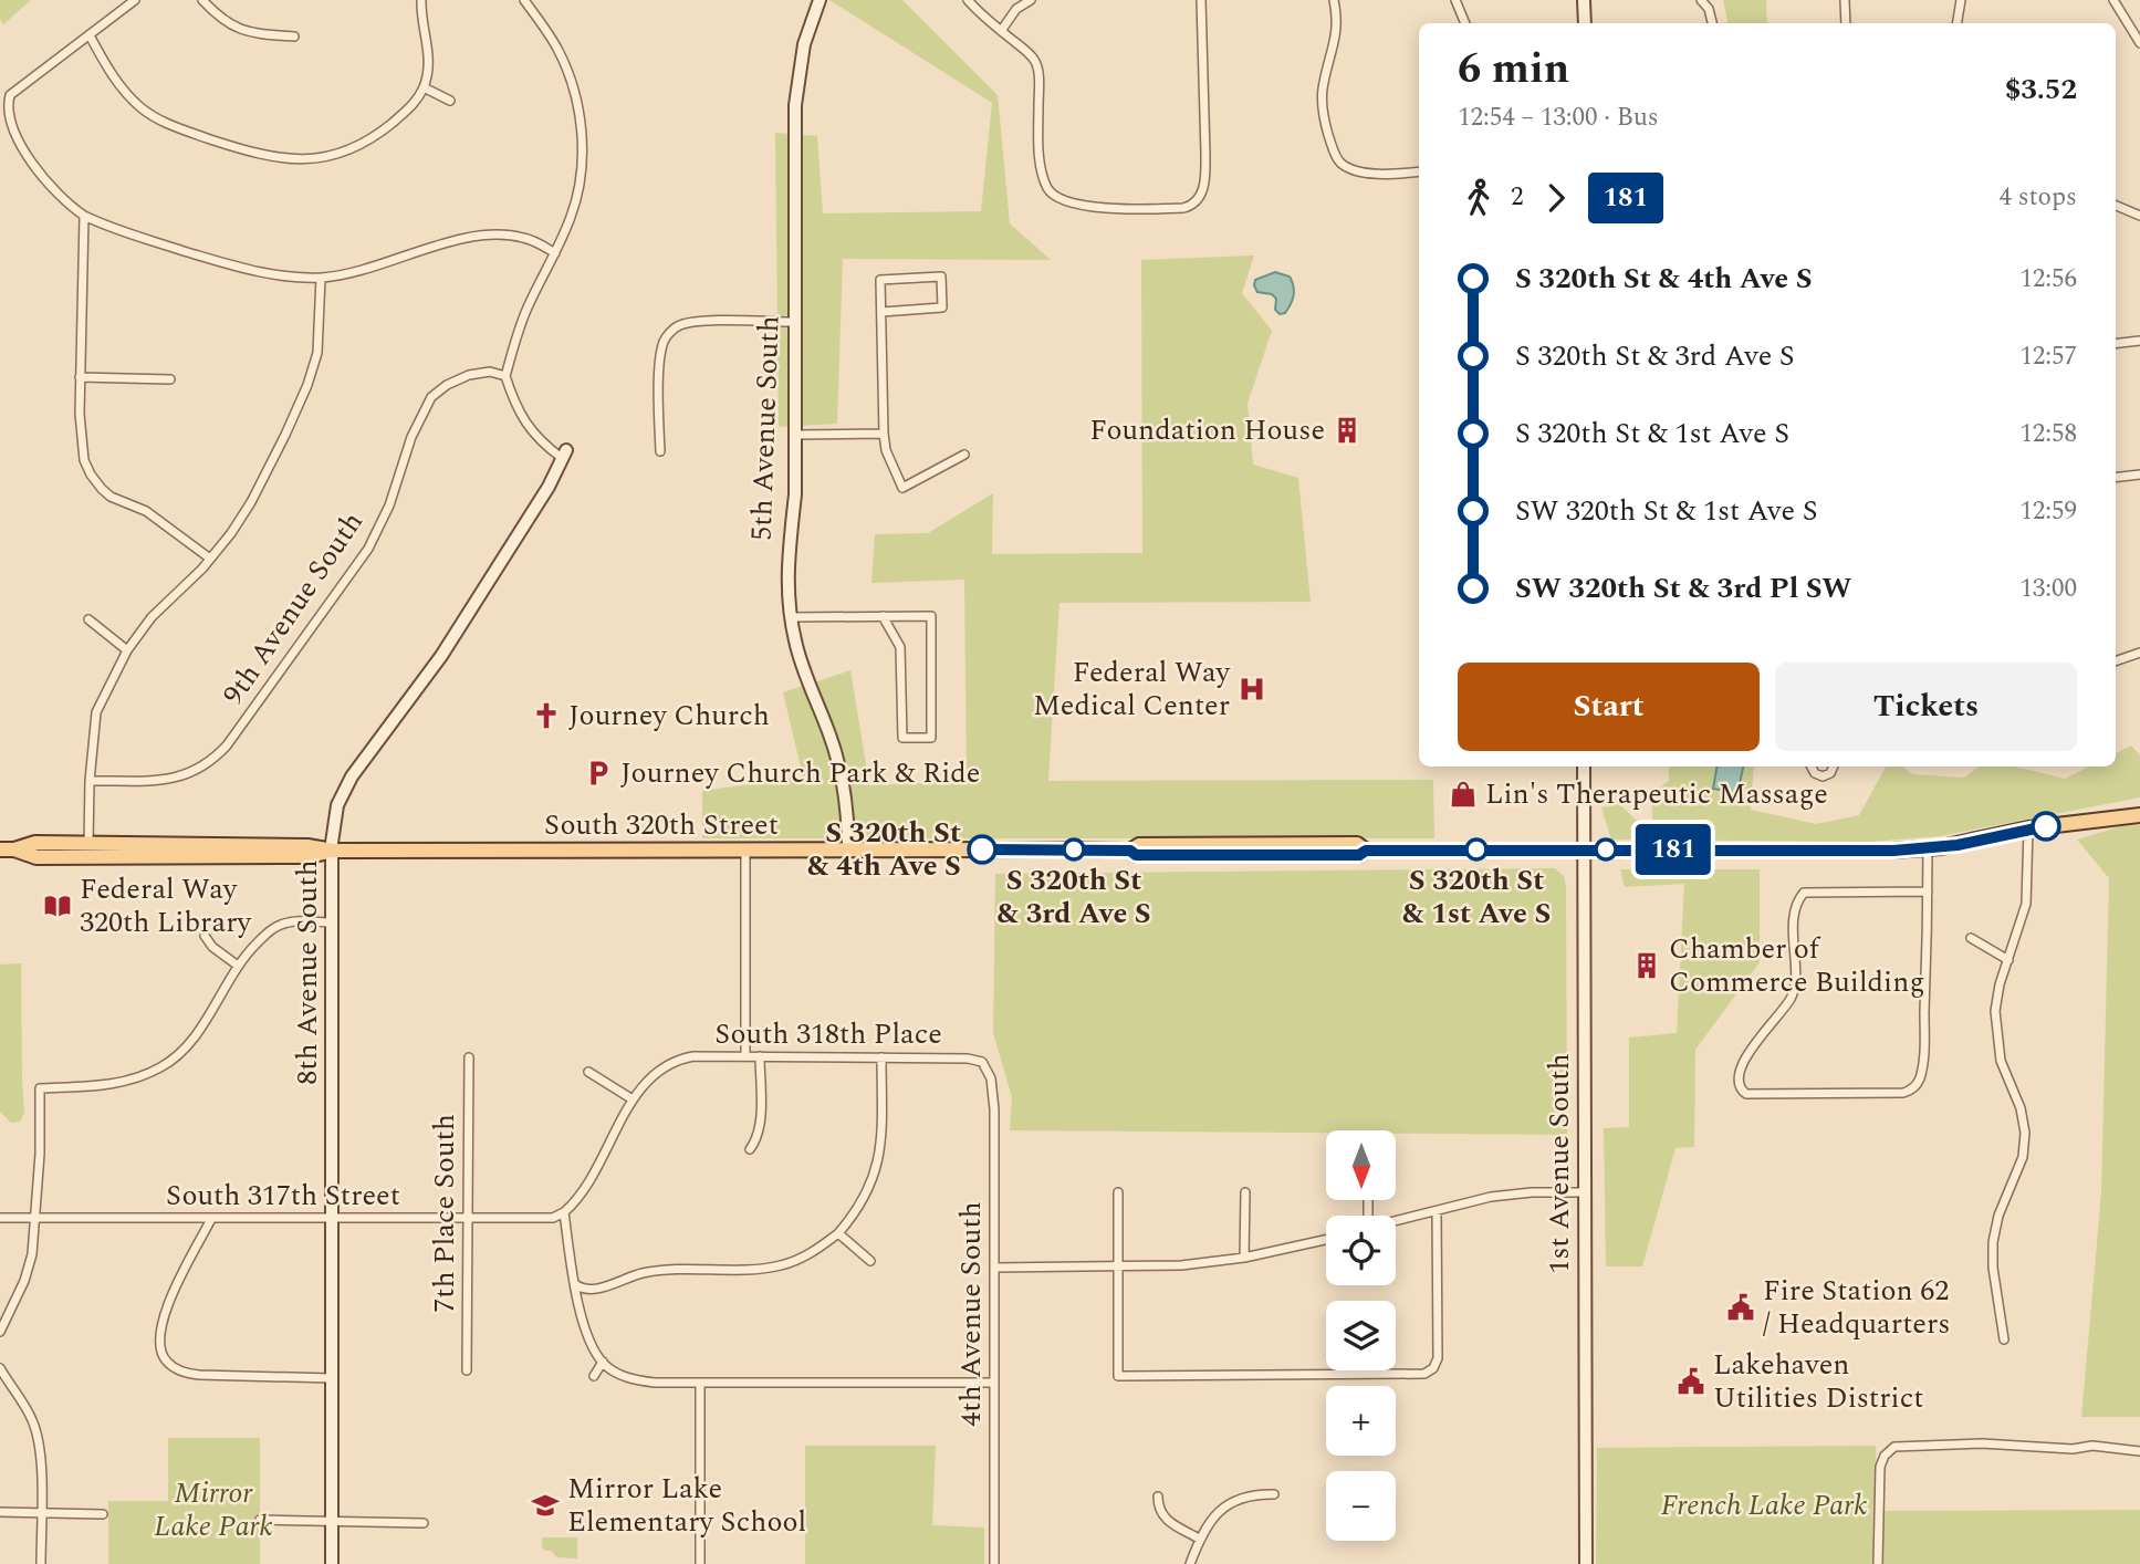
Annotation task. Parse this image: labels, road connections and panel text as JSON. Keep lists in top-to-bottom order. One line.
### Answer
{"streets":{"main road":["South 320th Street"],"street":["5th Avenue South","9th Avenue South","8th Avenue South","South 318th Place","1st Avenue South","South 317th Street","7th Place South","4th Avenue South"]},"crossings":[["5th Avenue South","South 320th Street"],["South 320th Street","8th Avenue South"],["South 320th Street","1st Avenue South"],["8th Avenue South","South 317th Street"],["South 318th Place","4th Avenue South"],["South 317th Street","7th Place South"]],"parks":["Mirror Lake Park","French Lake Park"],"places":{"building":["Foundation House","Chamber of Commerce Building"],"hospital":["Federal Way Medical Center"],"church":["Journey Church"],"parking":["Journey Church Park & Ride"],"shop":["Lin's Therapeutic Massage"],"other":["S 320th St & 4th Ave S","S 320th St & 3rd Ave S","S 320th St & 1st Ave S"],"library":["Federal Way 320th Library"],"public building":["Fire Station 62 / Headquarters","Lakehaven Utilities District"],"school or university":["Mirror Lake Elementary School"]},"lines":["bus line 181"],"north":"bottom","page":{"on_map":"181","heading":["6 min","12:54 – 13:00 · Bus","$3.52"],"legs":["2","181","4 stops"],"list":[{"name":"S 320th St & 4th Ave S","value":"12:56"},{"name":"S 320th St & 3rd Ave S","value":"12:57"},{"name":"S 320th St & 1st Ave S","value":"12:58"},{"name":"SW 320th St & 1st Ave S","value":"12:59"},{"name":"SW 320th St & 3rd Pl SW","value":"13:00"}],"buttons":["Start","Tickets"],"map_buttons":["+","−"]}}
